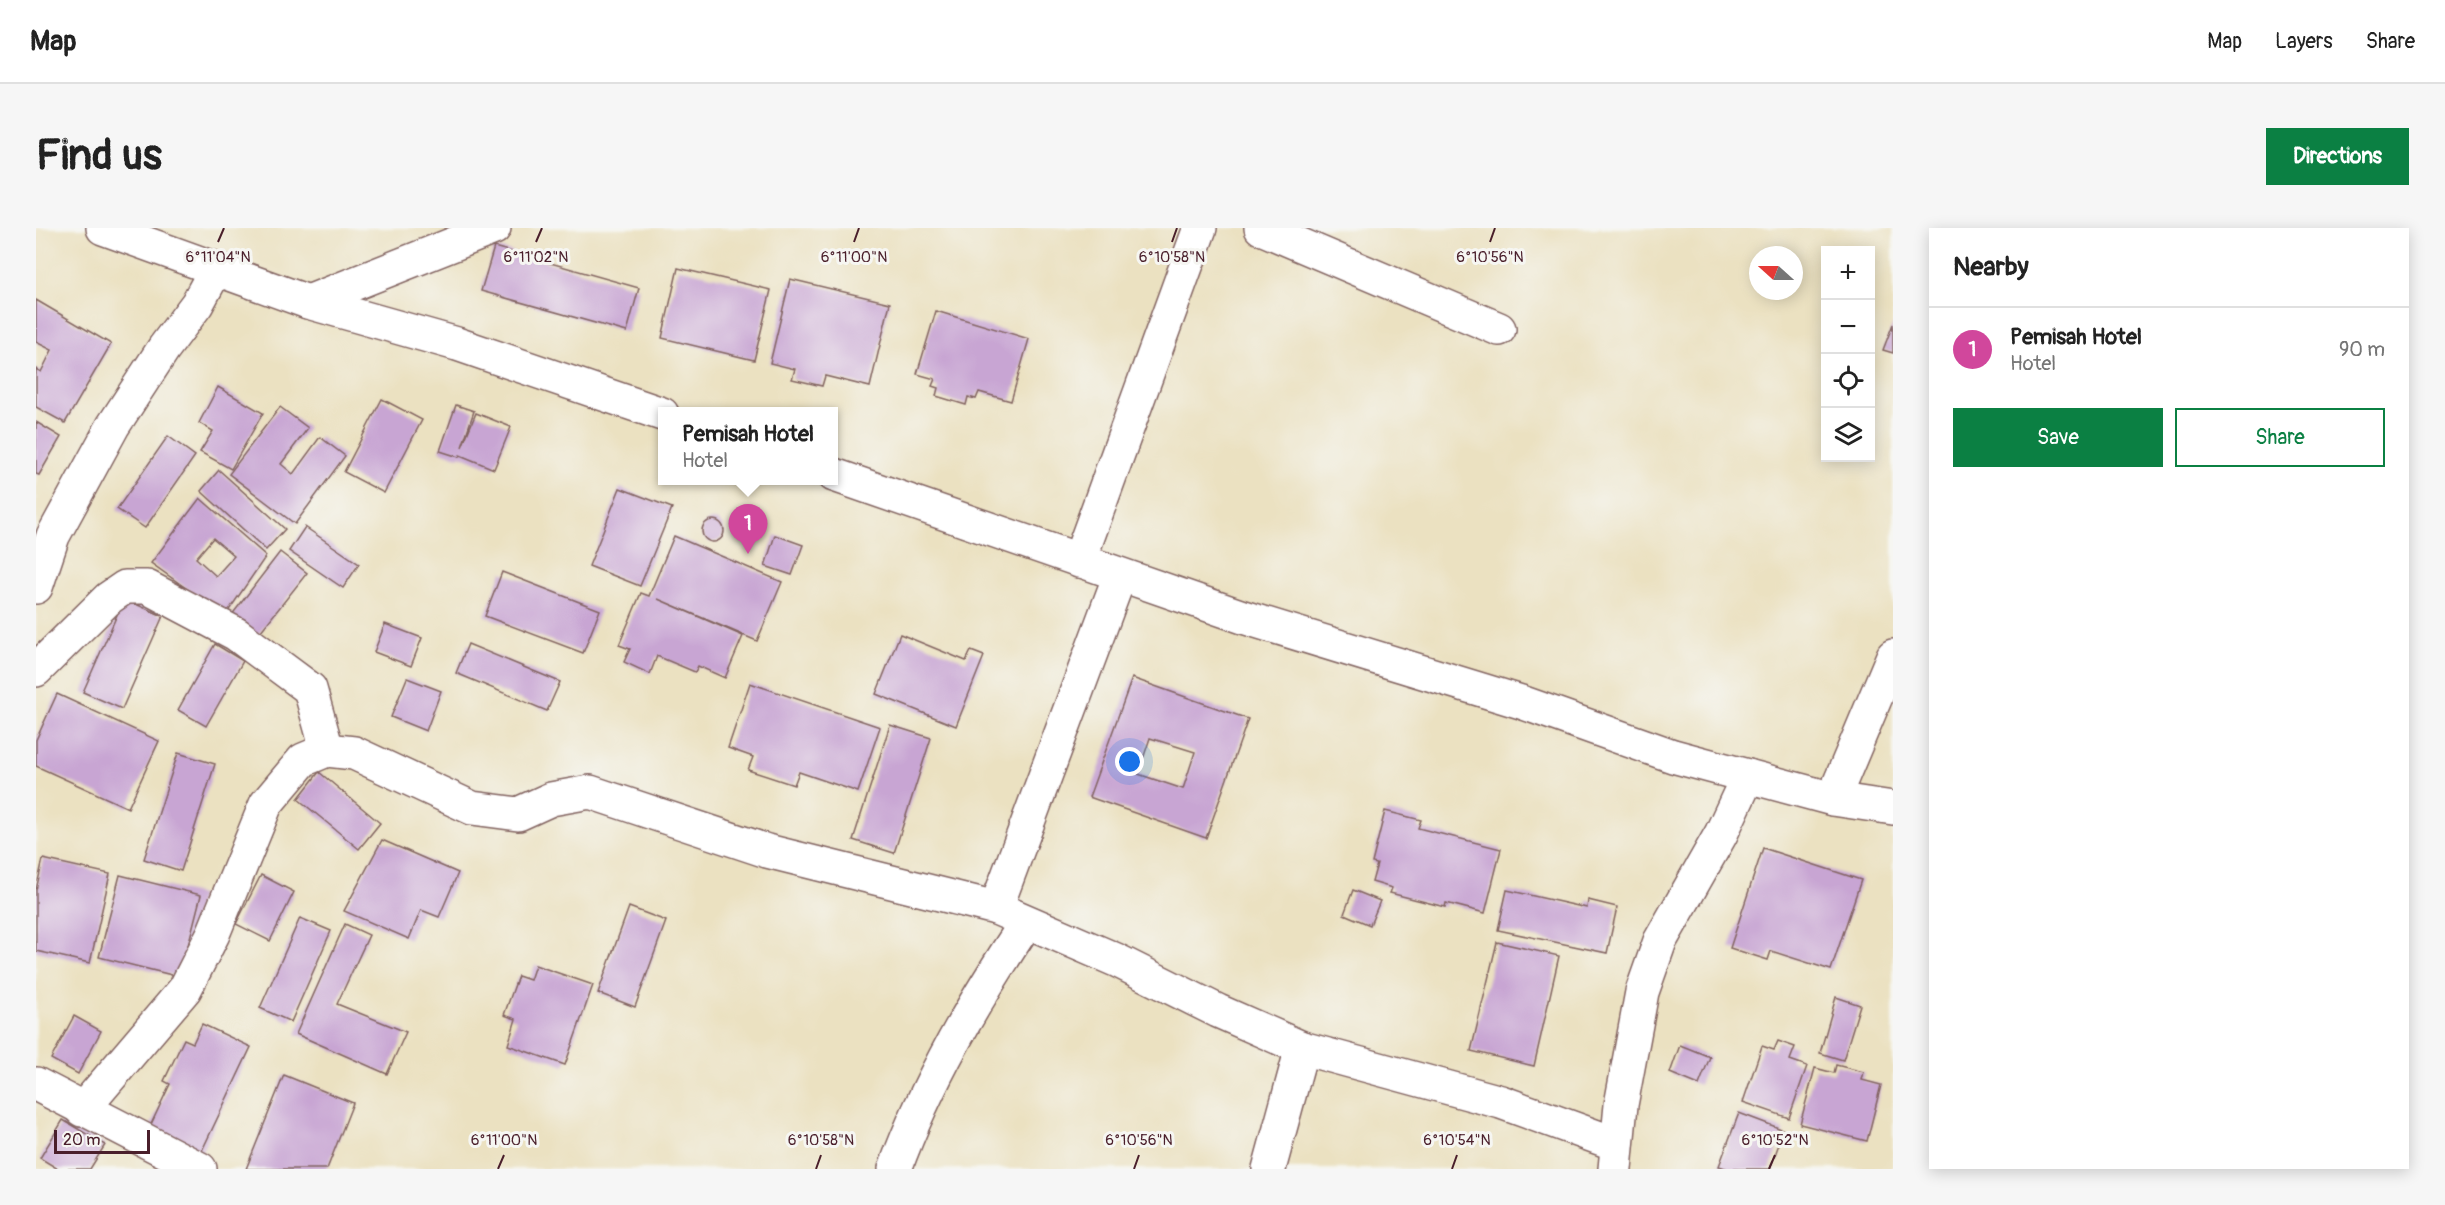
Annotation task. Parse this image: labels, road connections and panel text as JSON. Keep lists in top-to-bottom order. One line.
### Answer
{"scale_bar":"20 m","north":"left","page":{"header":"Map","nav":["Map","Layers","Share"],"buttons":["Directions",["Save","Share"]],"title":"Find us","heading":"Nearby","map_buttons":["+","−"],"list":[{"mark":"1","name":"Pemisah Hotel","note":"Hotel","value":"90 m"}],"popup":["Pemisah Hotel","Hotel"],"pins":"1","scale":"20 m"},"coordinates":["6°11'02\"N","6°11'00\"N","6°10'58\"N","6°10'56\"N","6°11'04\"N","6°10'54\"N","6°10'52\"N"]}
